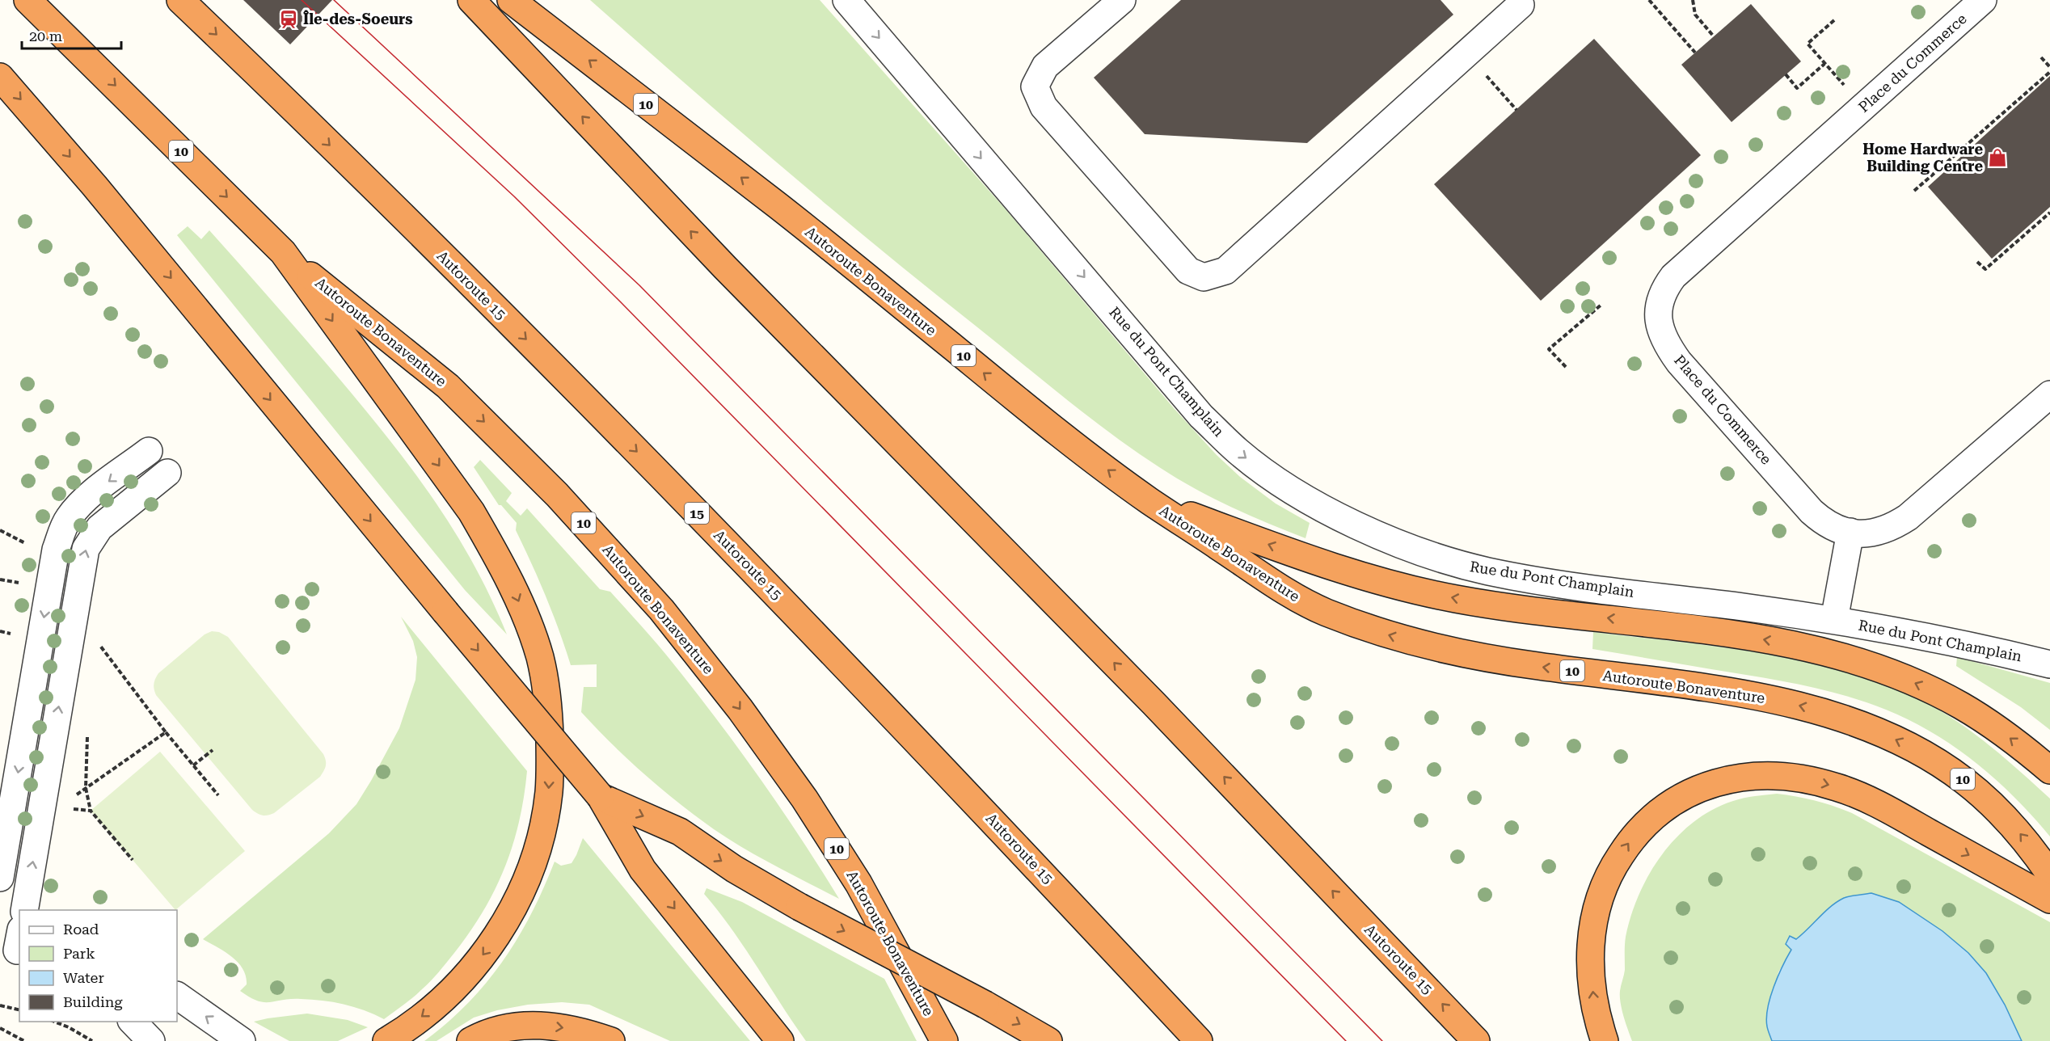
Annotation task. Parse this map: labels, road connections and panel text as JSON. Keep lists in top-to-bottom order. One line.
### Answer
{"streets":{"highway":["10","Autoroute Bonaventure","Autoroute 15","15"],"street":["Place du Commerce","Rue du Pont Champlain"]},"crossings":[["10","Autoroute Bonaventure"]],"one_way":["Rue du Pont Champlain"],"places":{"station":["Île-des-Soeurs"],"shop":["Home Hardware Building Centre"]},"legend":["Road","Park","Water","Building"],"scale_bar":"20 m"}
